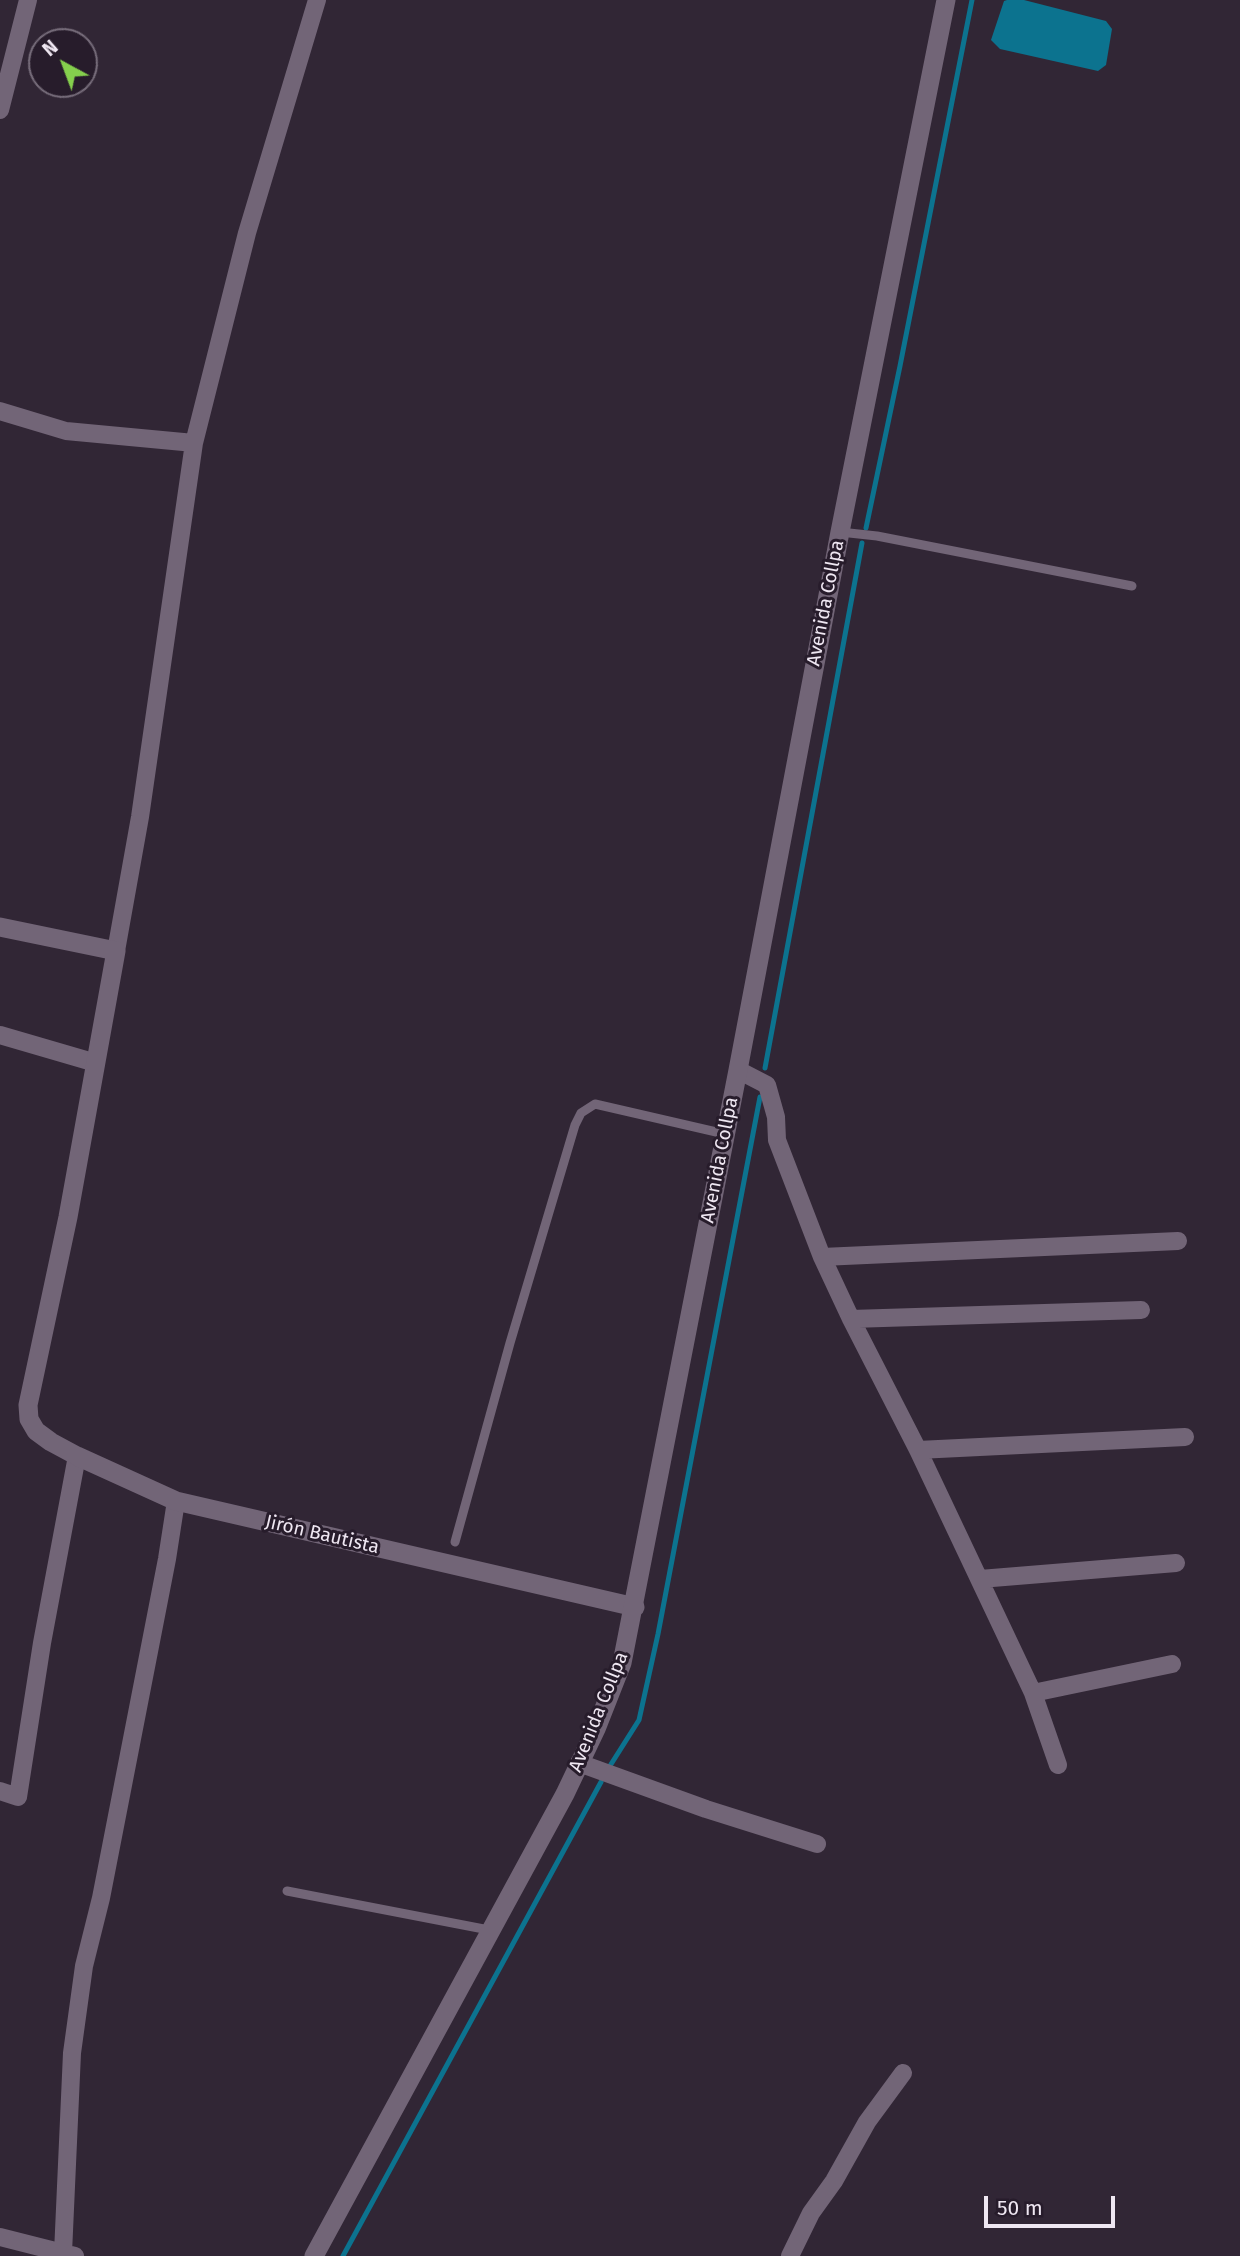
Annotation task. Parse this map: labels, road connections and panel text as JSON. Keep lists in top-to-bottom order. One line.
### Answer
{"streets":{"main road":["Avenida Collpa","Jirón Bautista"]},"crossings":[["Avenida Collpa","Jirón Bautista"]],"scale_bar":"50 m","north":"top left"}
